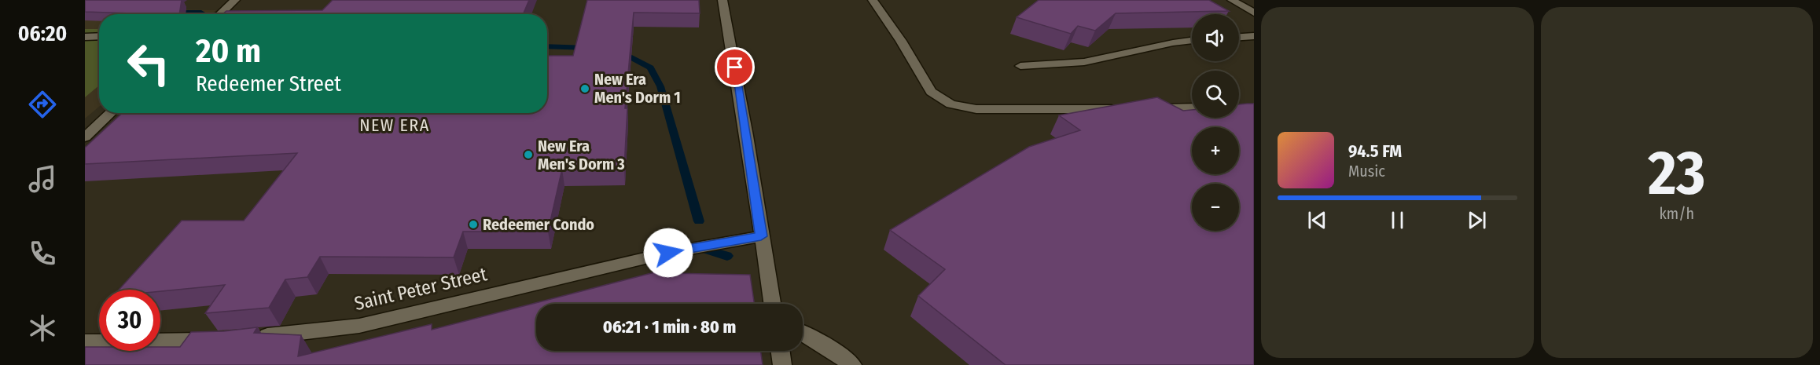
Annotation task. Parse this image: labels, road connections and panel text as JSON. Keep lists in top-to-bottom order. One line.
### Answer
{"streets":{"street":["Saint Peter Street"]},"districts":["NEW ERA"],"places":["New Era Men's Dorm 1","New Era Men's Dorm 3","Redeemer Condo"],"page":{"tabs":"06:20","tile":["23","km/h"],"map_buttons":["+","−"],"turn":["20 m","Redeemer Street"],"song":["94.5 FM","Music"],"limit":"30","trip":"06:21 · 1 min · 80 m"}}
